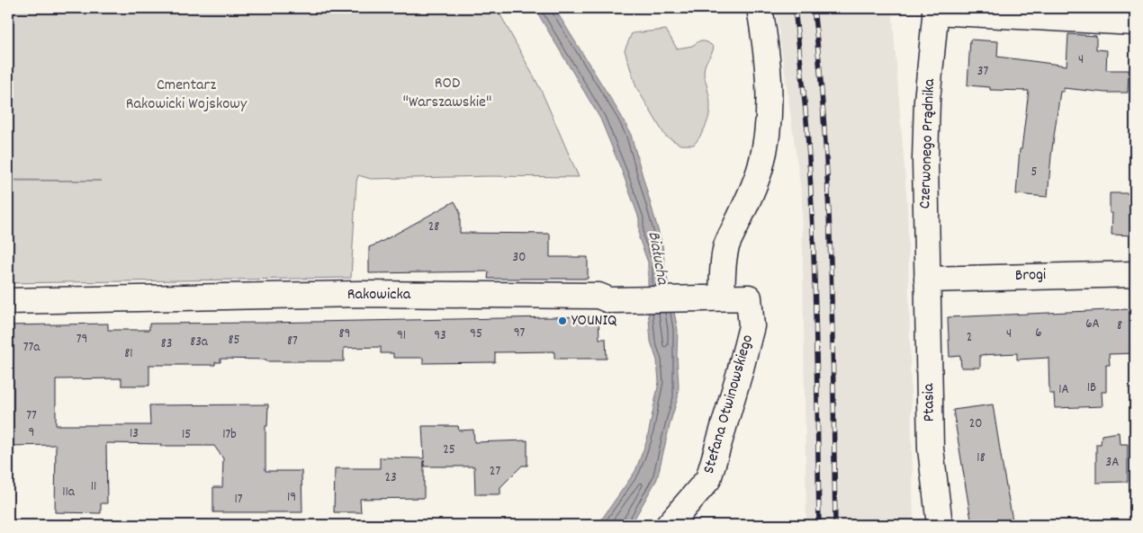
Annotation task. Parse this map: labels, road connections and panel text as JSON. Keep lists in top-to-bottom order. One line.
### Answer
{"streets":{"street":["Czerwonego Prądnika","Brogi","Rakowicka","Ptasia","Stefana Otwinowskiego"]},"crossings":[["Czerwonego Prądnika","Brogi"],["Czerwonego Prądnika","Ptasia"],["Brogi","Ptasia"],["Rakowicka","Stefana Otwinowskiego"]],"water":["Białucha"],"parks":["ROD \"Warszawskie\"","Cmentarz Rakowicki Wojskowy"],"places":["YOUNIQ"],"house_numbers":["4","37","5","28","30","6A","8","97","6","89","95","4","91","93","2","79","85","87","83a","83","77a","81","1B","1A","77","20","9","13","15","17b","25","18","3A","27","23","11","11a","19","17"]}
